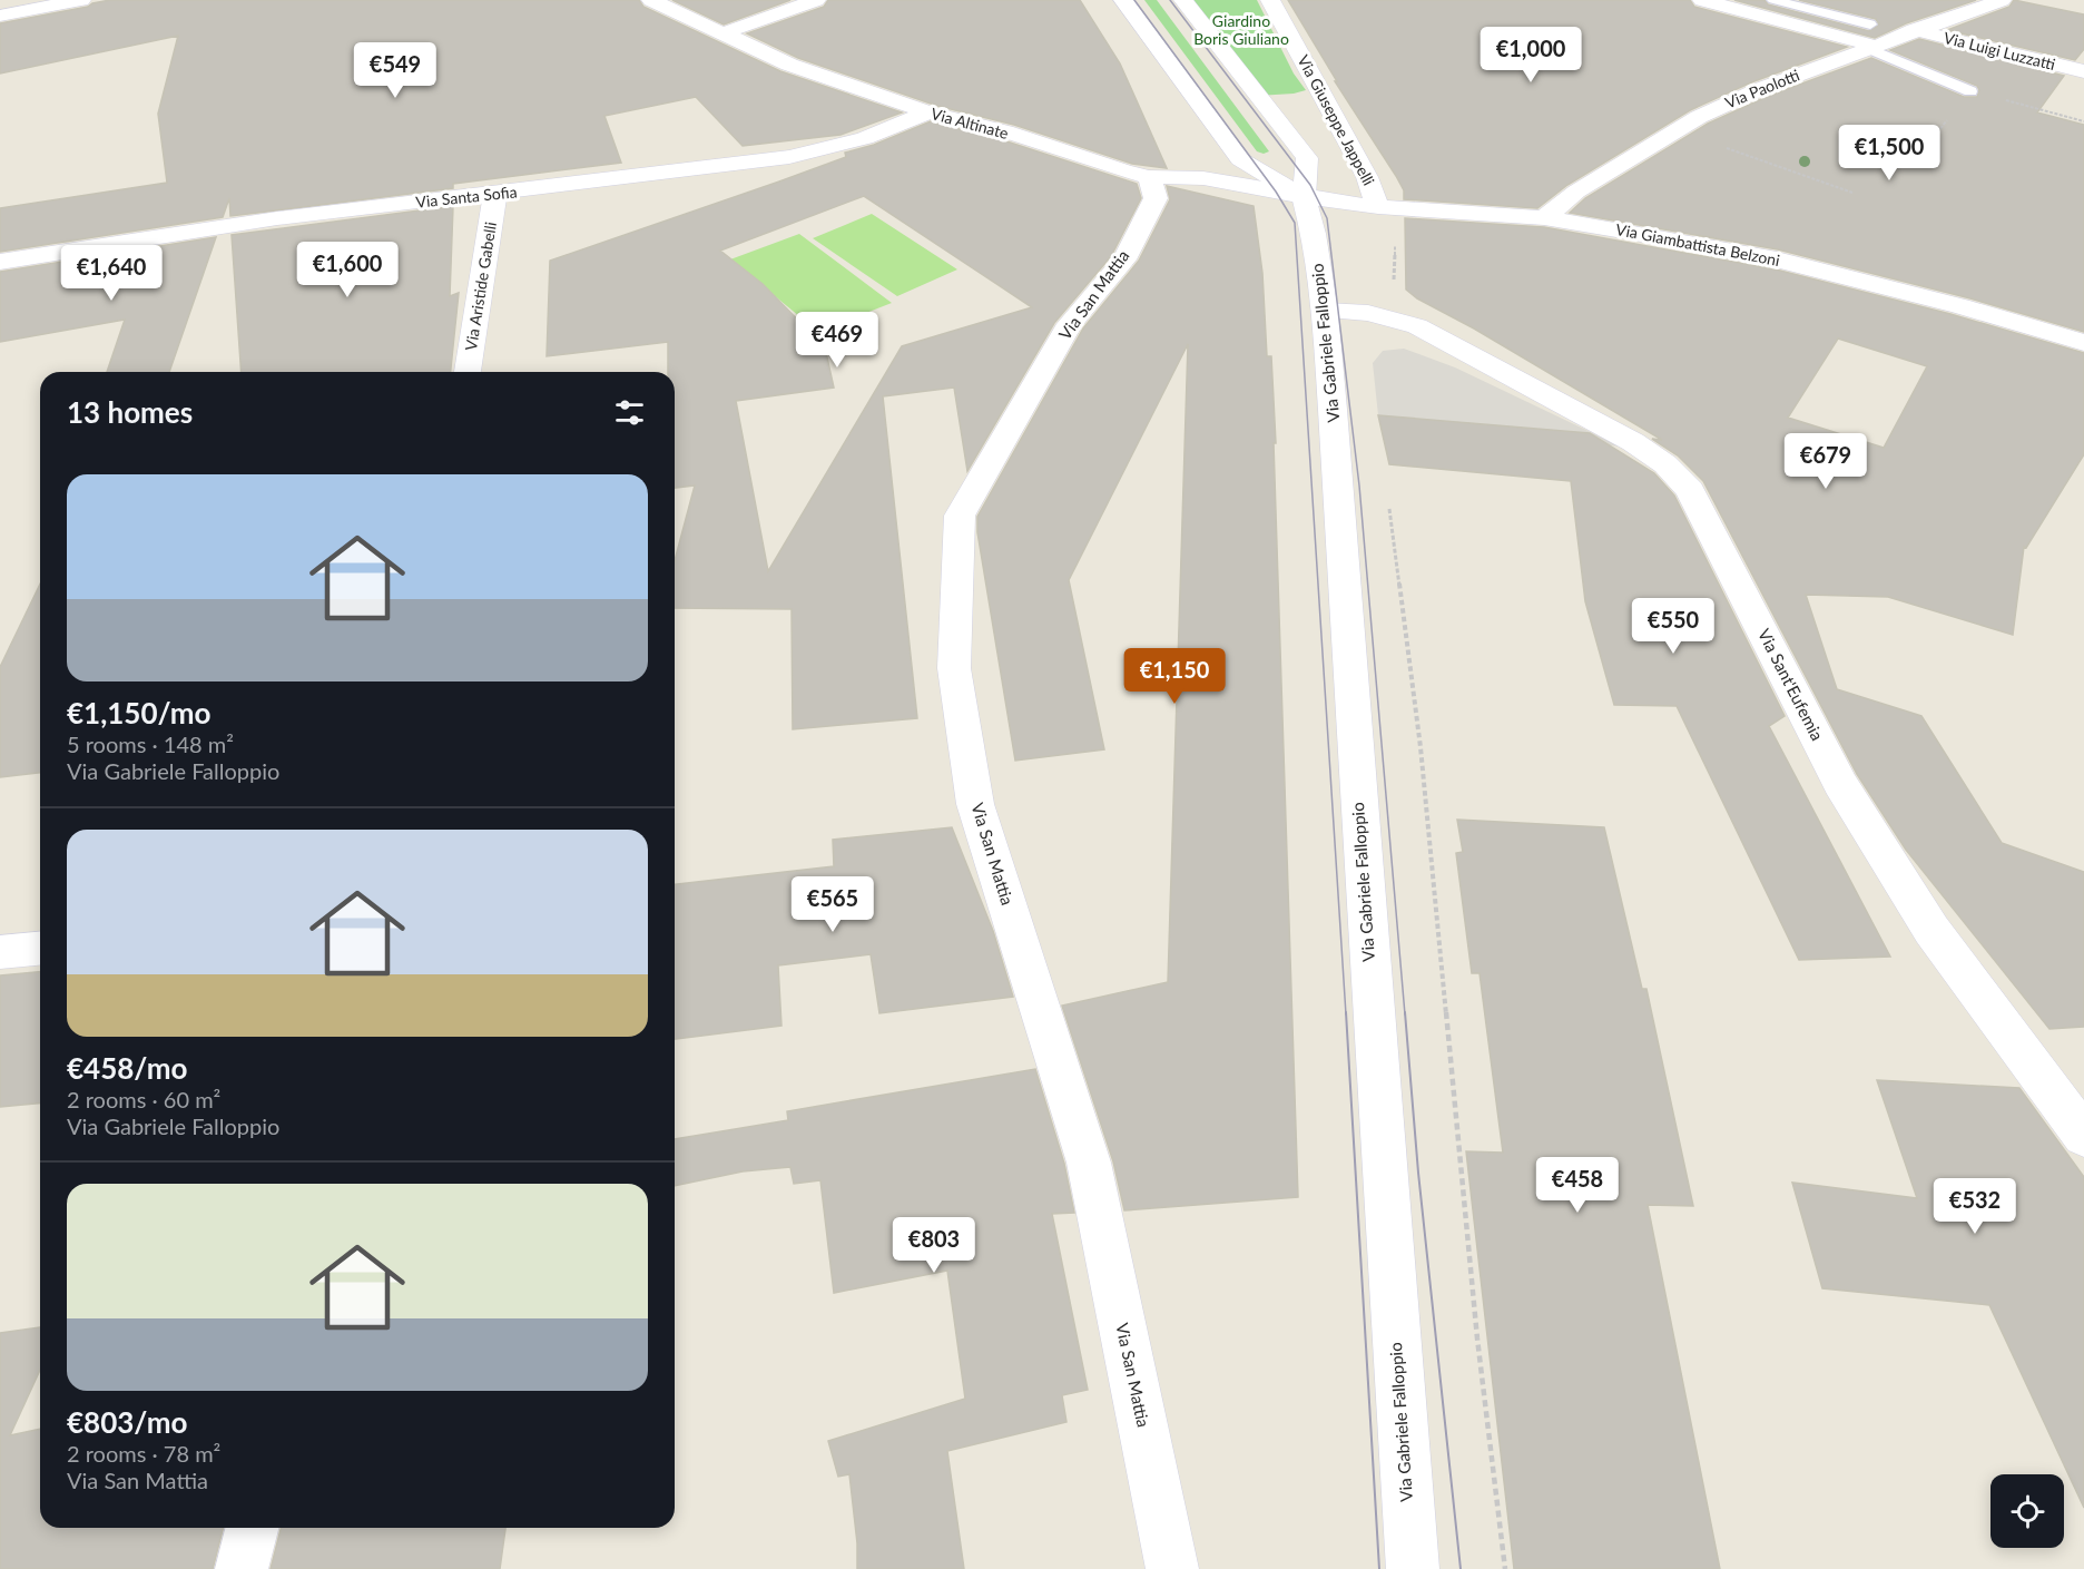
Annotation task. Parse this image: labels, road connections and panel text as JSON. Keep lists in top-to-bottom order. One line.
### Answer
{"streets":{"street":["Via Luigi Luzzatti","Via Paolotti","Via Giuseppe Jappelli","Via Altinate","Via Santa Sofia","Via Giambattista Belzoni","Via Aristide Gabelli","Via San Mattia","Via Gabriele Falloppio","Via Sant'Eufemia"]},"crossings":[["Via Luigi Luzzatti","Via Paolotti"],["Via Paolotti","Via Giambattista Belzoni"],["Via Giuseppe Jappelli","Via Giambattista Belzoni"],["Via Altinate","Via Santa Sofia"],["Via Altinate","Via Giambattista Belzoni"],["Via Altinate","Via San Mattia"],["Via Altinate","Via Gabriele Falloppio"],["Via Santa Sofia","Via Aristide Gabelli"],["Via Giambattista Belzoni","Via Gabriele Falloppio"],["Via Gabriele Falloppio","Via Sant'Eufemia"]],"parks":["Giardino Boris Giuliano"],"page":{"price":["€1,000","€549","€1,500","€1,600","€1,640","€469","€679","€550","€1,150","€565","€458","€532","€803"],"heading":"13 homes","list":[{"name":"€1,150/mo","note":"5 rooms · 148 m² · Via Gabriele Falloppio"},{"name":"€458/mo","note":"2 rooms · 60 m² · Via Gabriele Falloppio"},{"name":"€803/mo","note":"2 rooms · 78 m² · Via San Mattia"}]}}
